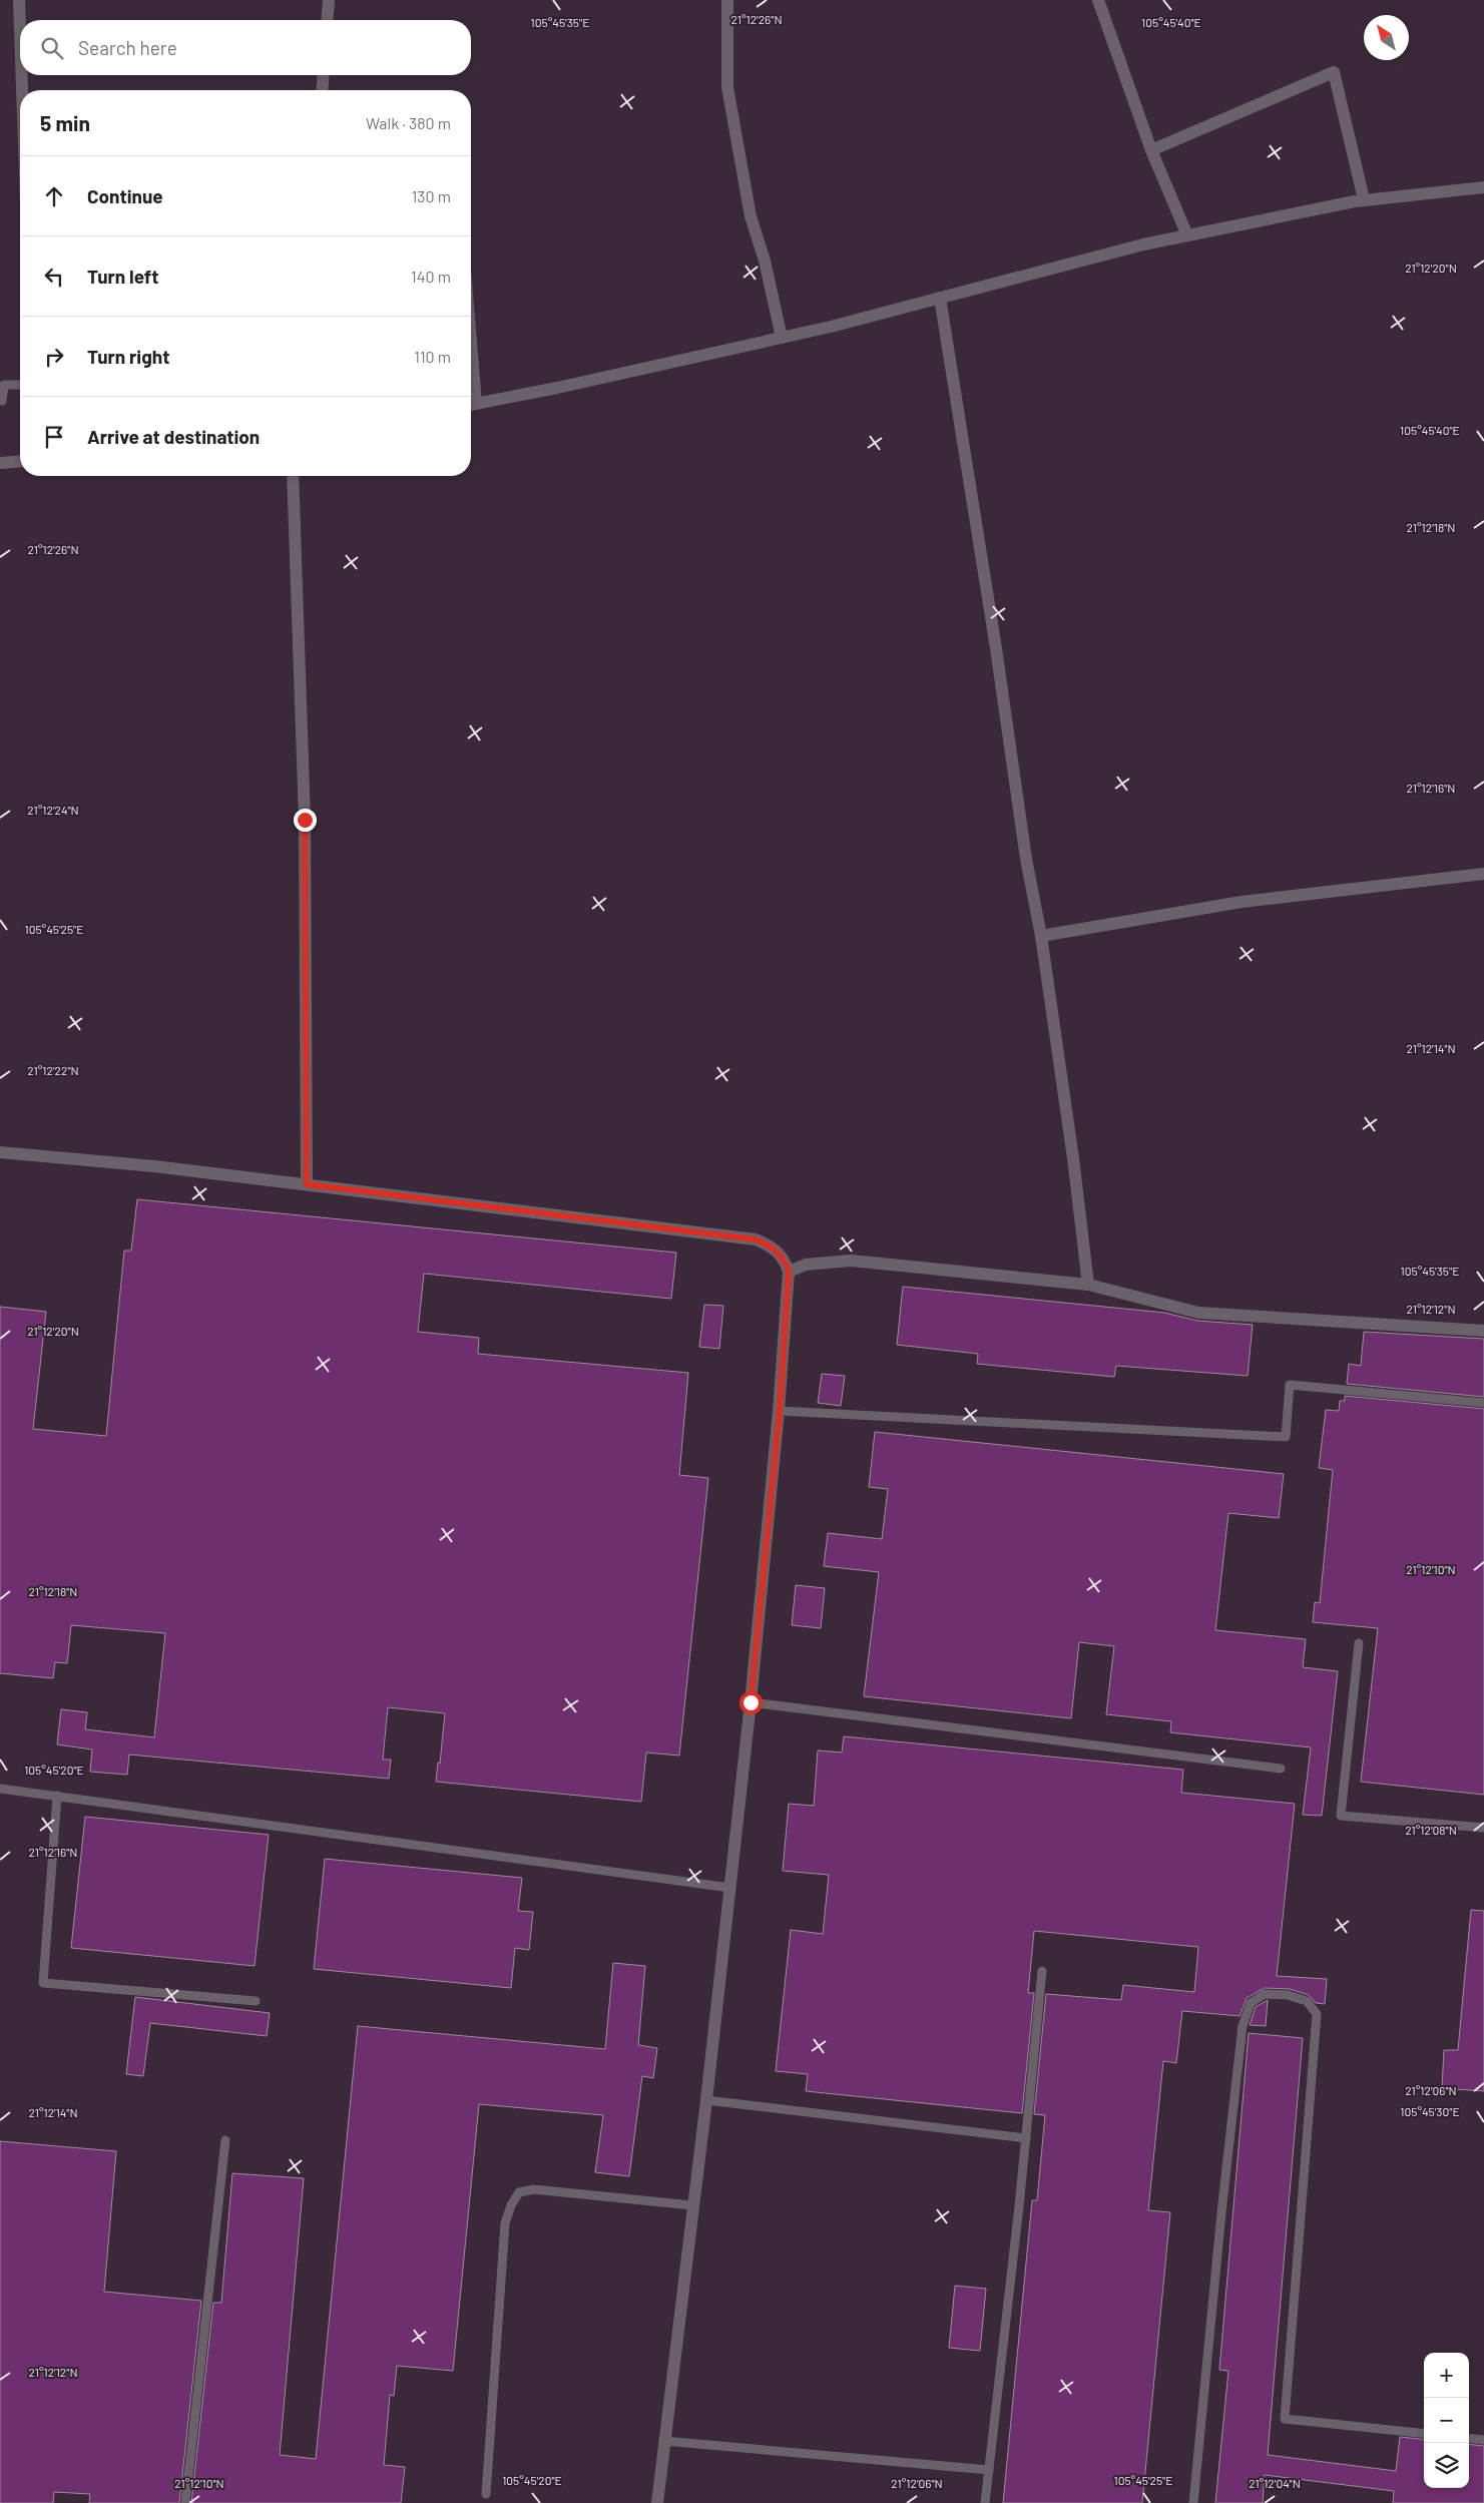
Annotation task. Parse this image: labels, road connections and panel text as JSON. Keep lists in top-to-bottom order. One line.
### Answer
{"north":"top left","page":{"search":"Search here","heading":["5 min","Walk · 380 m"],"list":[["Continue","130 m"],["Turn left","140 m"],["Turn right","110 m"],"Arrive at destination"],"map_buttons":["+","−"]},"coordinates":["21°12'26\"N","105°45'35\"E","105°45'40\"E","21°12'20\"N","21°12'18\"N","21°12'16\"N","21°12'24\"N","105°45'25\"E","21°12'14\"N","21°12'22\"N","21°12'12\"N","21°12'10\"N","105°45'20\"E","21°12'08\"N","21°12'06\"N","105°45'30\"E","21°12'04\"N"]}
